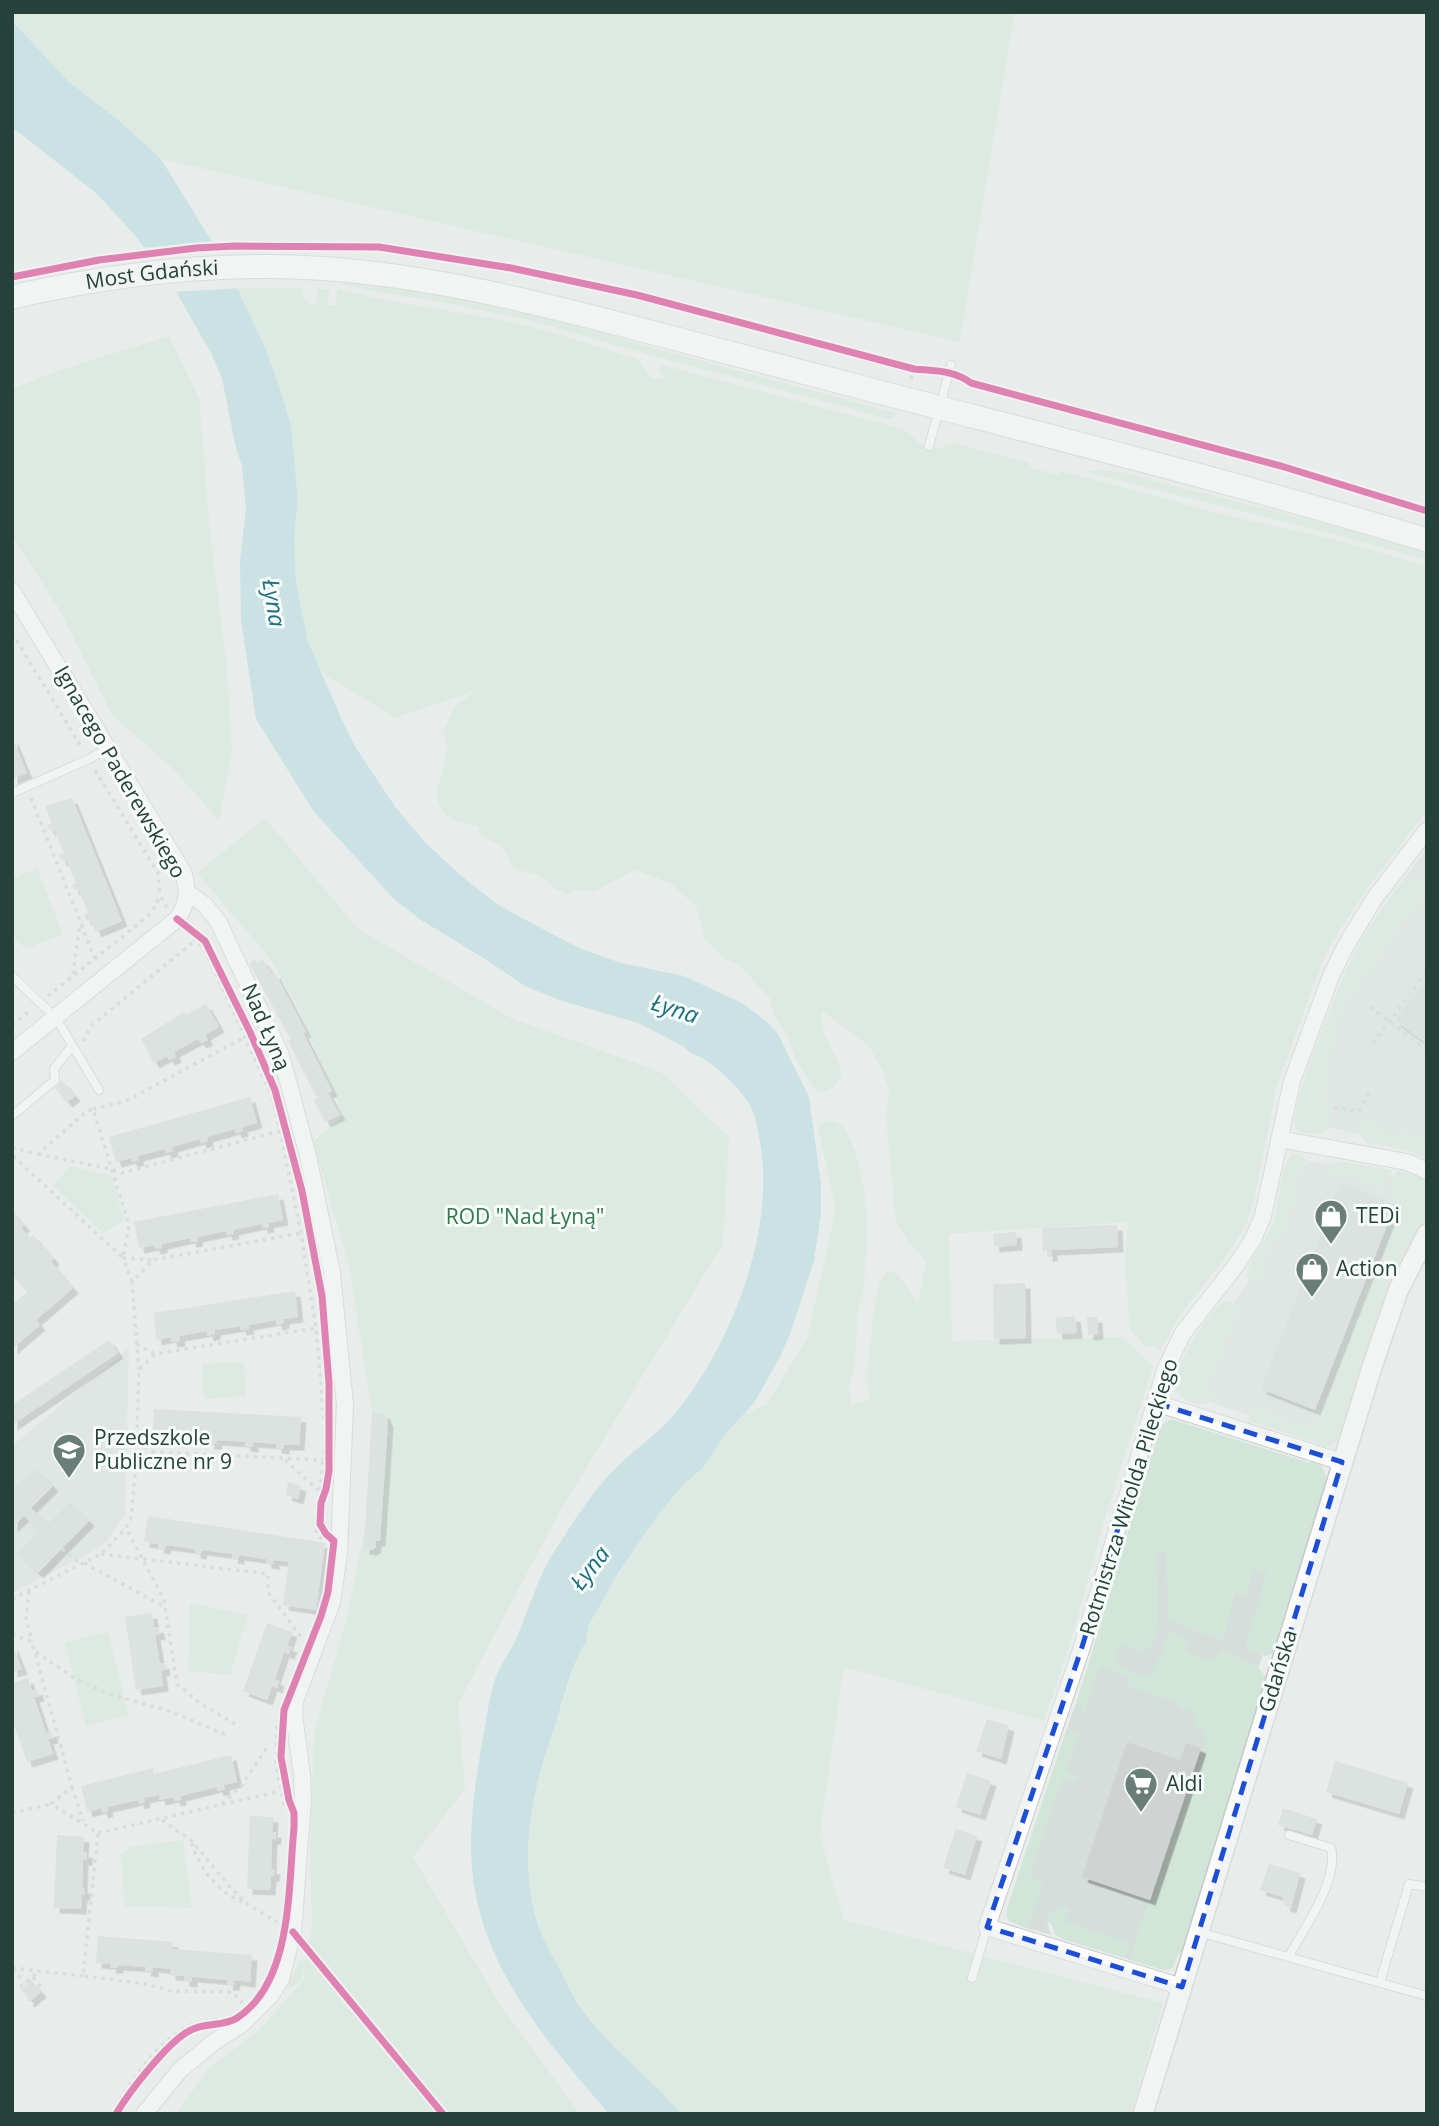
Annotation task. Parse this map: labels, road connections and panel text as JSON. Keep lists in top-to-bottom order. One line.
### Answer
{"streets":{"main road":["Most Gdański"],"street":["Ignacego Paderewskiego","Nad Łyną","Rotmistrza Witolda Pileckiego","Gdańska"]},"crossings":[["Ignacego Paderewskiego","Nad Łyną"]],"water":["Łyna"],"parks":["ROD \"Nad Łyną\""],"places":{"shop":["TEDi","Action"],"school or university":["Przedszkole Publiczne nr 9"],"supermarket":["Aldi"]}}
